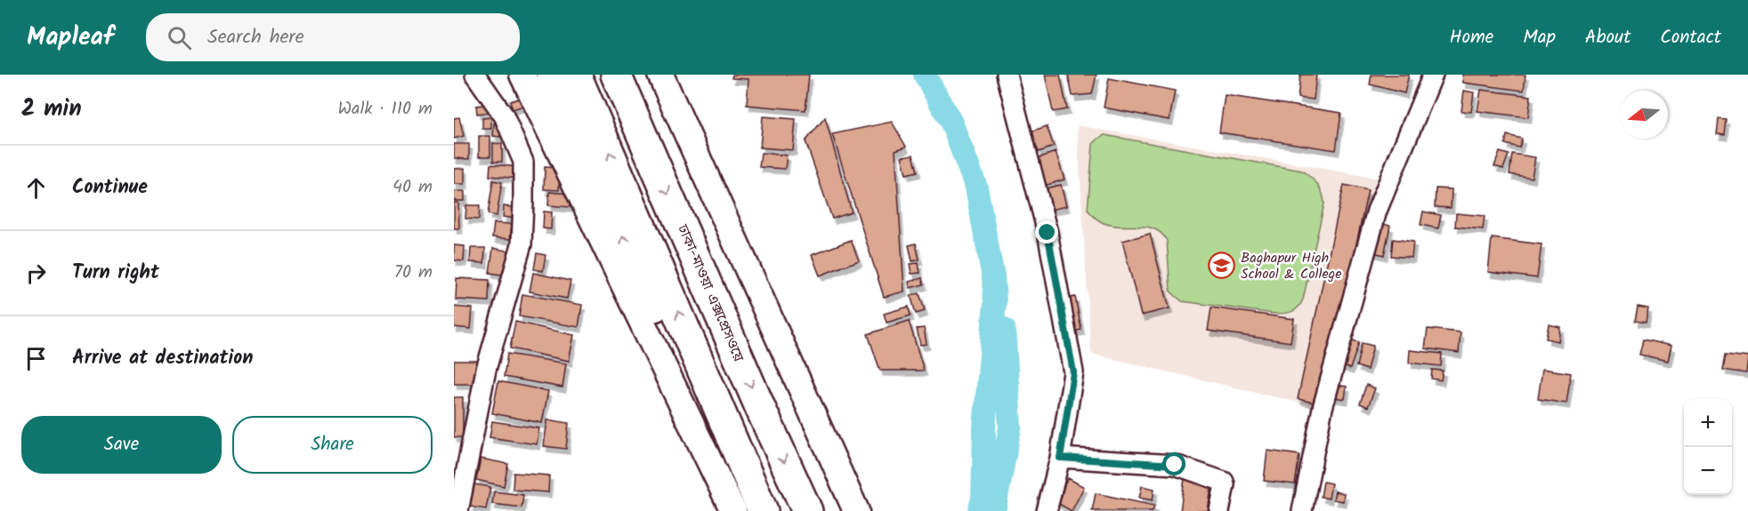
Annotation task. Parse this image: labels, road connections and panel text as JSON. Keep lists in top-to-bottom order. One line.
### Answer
{"streets":{"highway":["ঢাকা-মাওয়া এক্সপ্রেসওয়ে"]},"places":{"school or university":["Baghapur High School & College"]},"north":"left","page":{"header":"Mapleaf","search":"Search here","nav":["Home","Map","About","Contact"],"heading":["2 min","Walk · 110 m"],"list":[["Continue","40 m"],["Turn right","70 m"],"Arrive at destination"],"map_buttons":["+","−"],"buttons":["Save","Share"]}}
